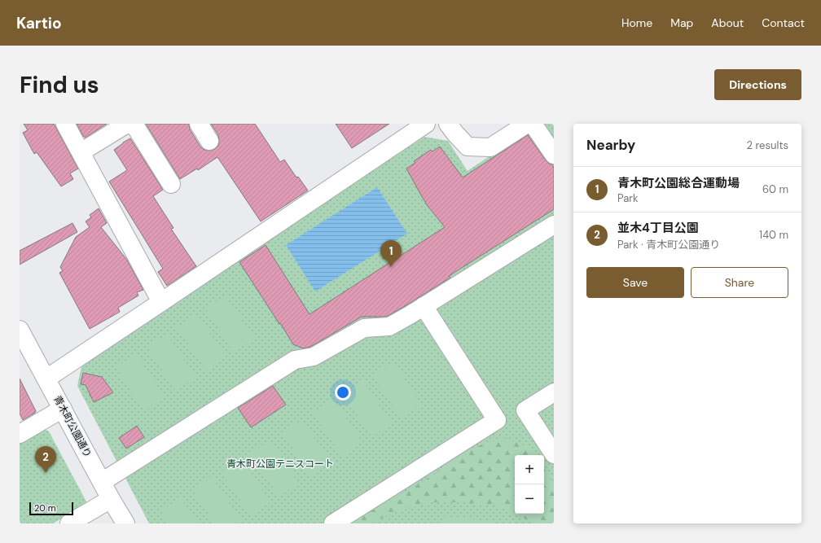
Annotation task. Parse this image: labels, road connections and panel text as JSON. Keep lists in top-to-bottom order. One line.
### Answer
{"streets":{"street":["青木町公園通り"]},"parks":["青木町公園テニスコート"],"scale_bar":"20 m","page":{"header":"Kartio","nav":["Home","Map","About","Contact"],"buttons":["Directions",["Save","Share"]],"title":"Find us","heading":["Nearby","2 results"],"list":[{"mark":"1","name":"青木町公園総合運動場","note":"Park","value":"60 m"},{"mark":"2","name":"並木4丁目公園","note":"Park · 青木町公園通り","value":"140 m"}],"pins":["1","2"],"map_buttons":["+","−"],"scale":"20 m"}}
